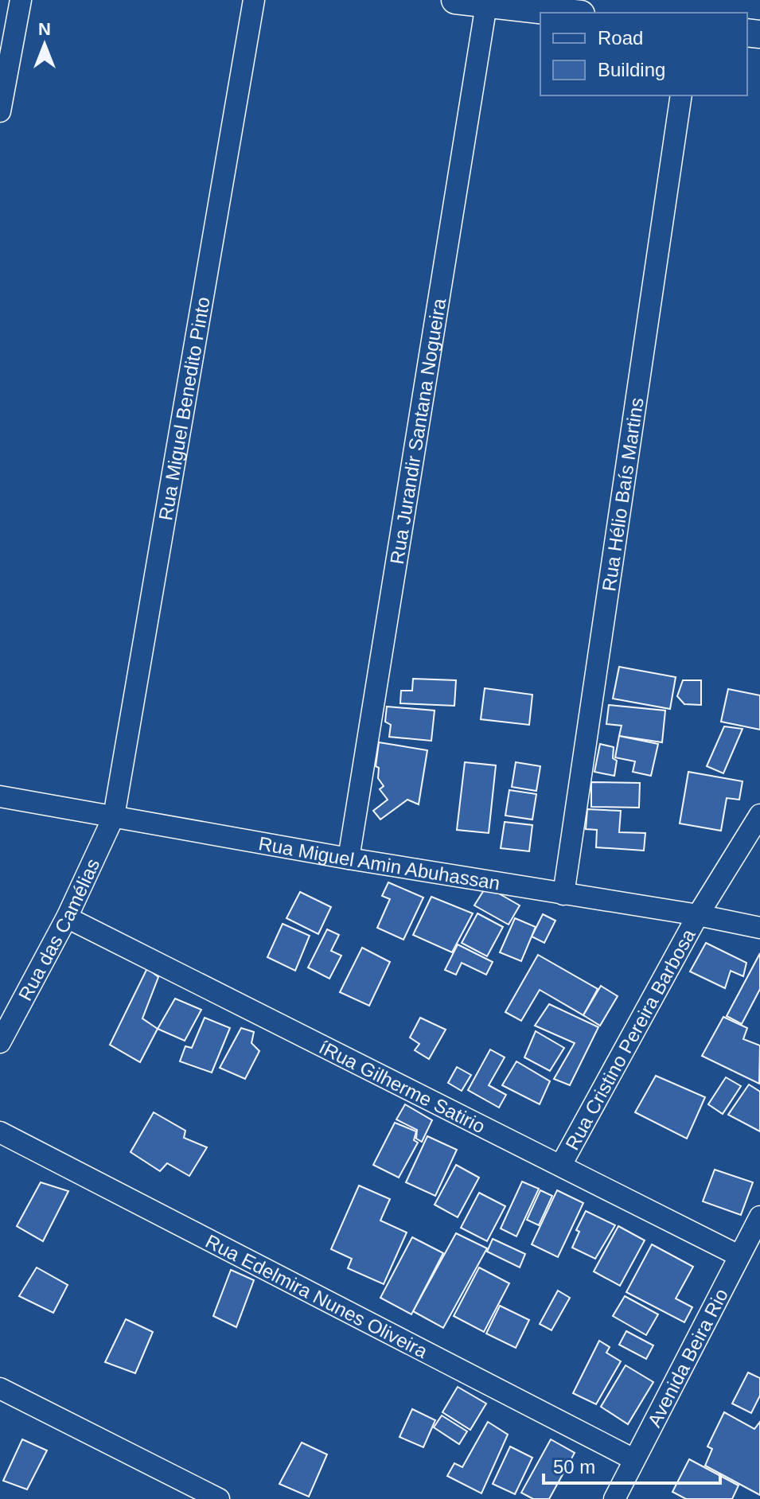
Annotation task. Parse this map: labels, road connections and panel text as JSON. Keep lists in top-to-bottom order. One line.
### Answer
{"streets":{"street":["Rua Miguel Benedito Pinto","Rua Jurandir Santana Nogueira","Rua Hélio Baís Martins","Rua Miguel Amin Abuhassan","Rua das Camélias","Rua Cristino Pereira Barbosa","íRua Gilherme Satirio","Rua Edelmira Nunes Oliveira","Avenida Beira Rio"]},"crossings":[["Rua Miguel Benedito Pinto","Rua Miguel Amin Abuhassan"],["Rua Miguel Benedito Pinto","Rua das Camélias"],["Rua Jurandir Santana Nogueira","Rua Miguel Amin Abuhassan"],["Rua Hélio Baís Martins","Rua Miguel Amin Abuhassan"],["Rua Miguel Amin Abuhassan","Rua das Camélias"],["Rua Miguel Amin Abuhassan","Rua Cristino Pereira Barbosa"],["Rua das Camélias","íRua Gilherme Satirio"],["Rua Cristino Pereira Barbosa","íRua Gilherme Satirio"],["íRua Gilherme Satirio","Avenida Beira Rio"],["Rua Edelmira Nunes Oliveira","Avenida Beira Rio"]],"legend":["Road","Building"],"scale_bar":"50 m","north":"top"}
